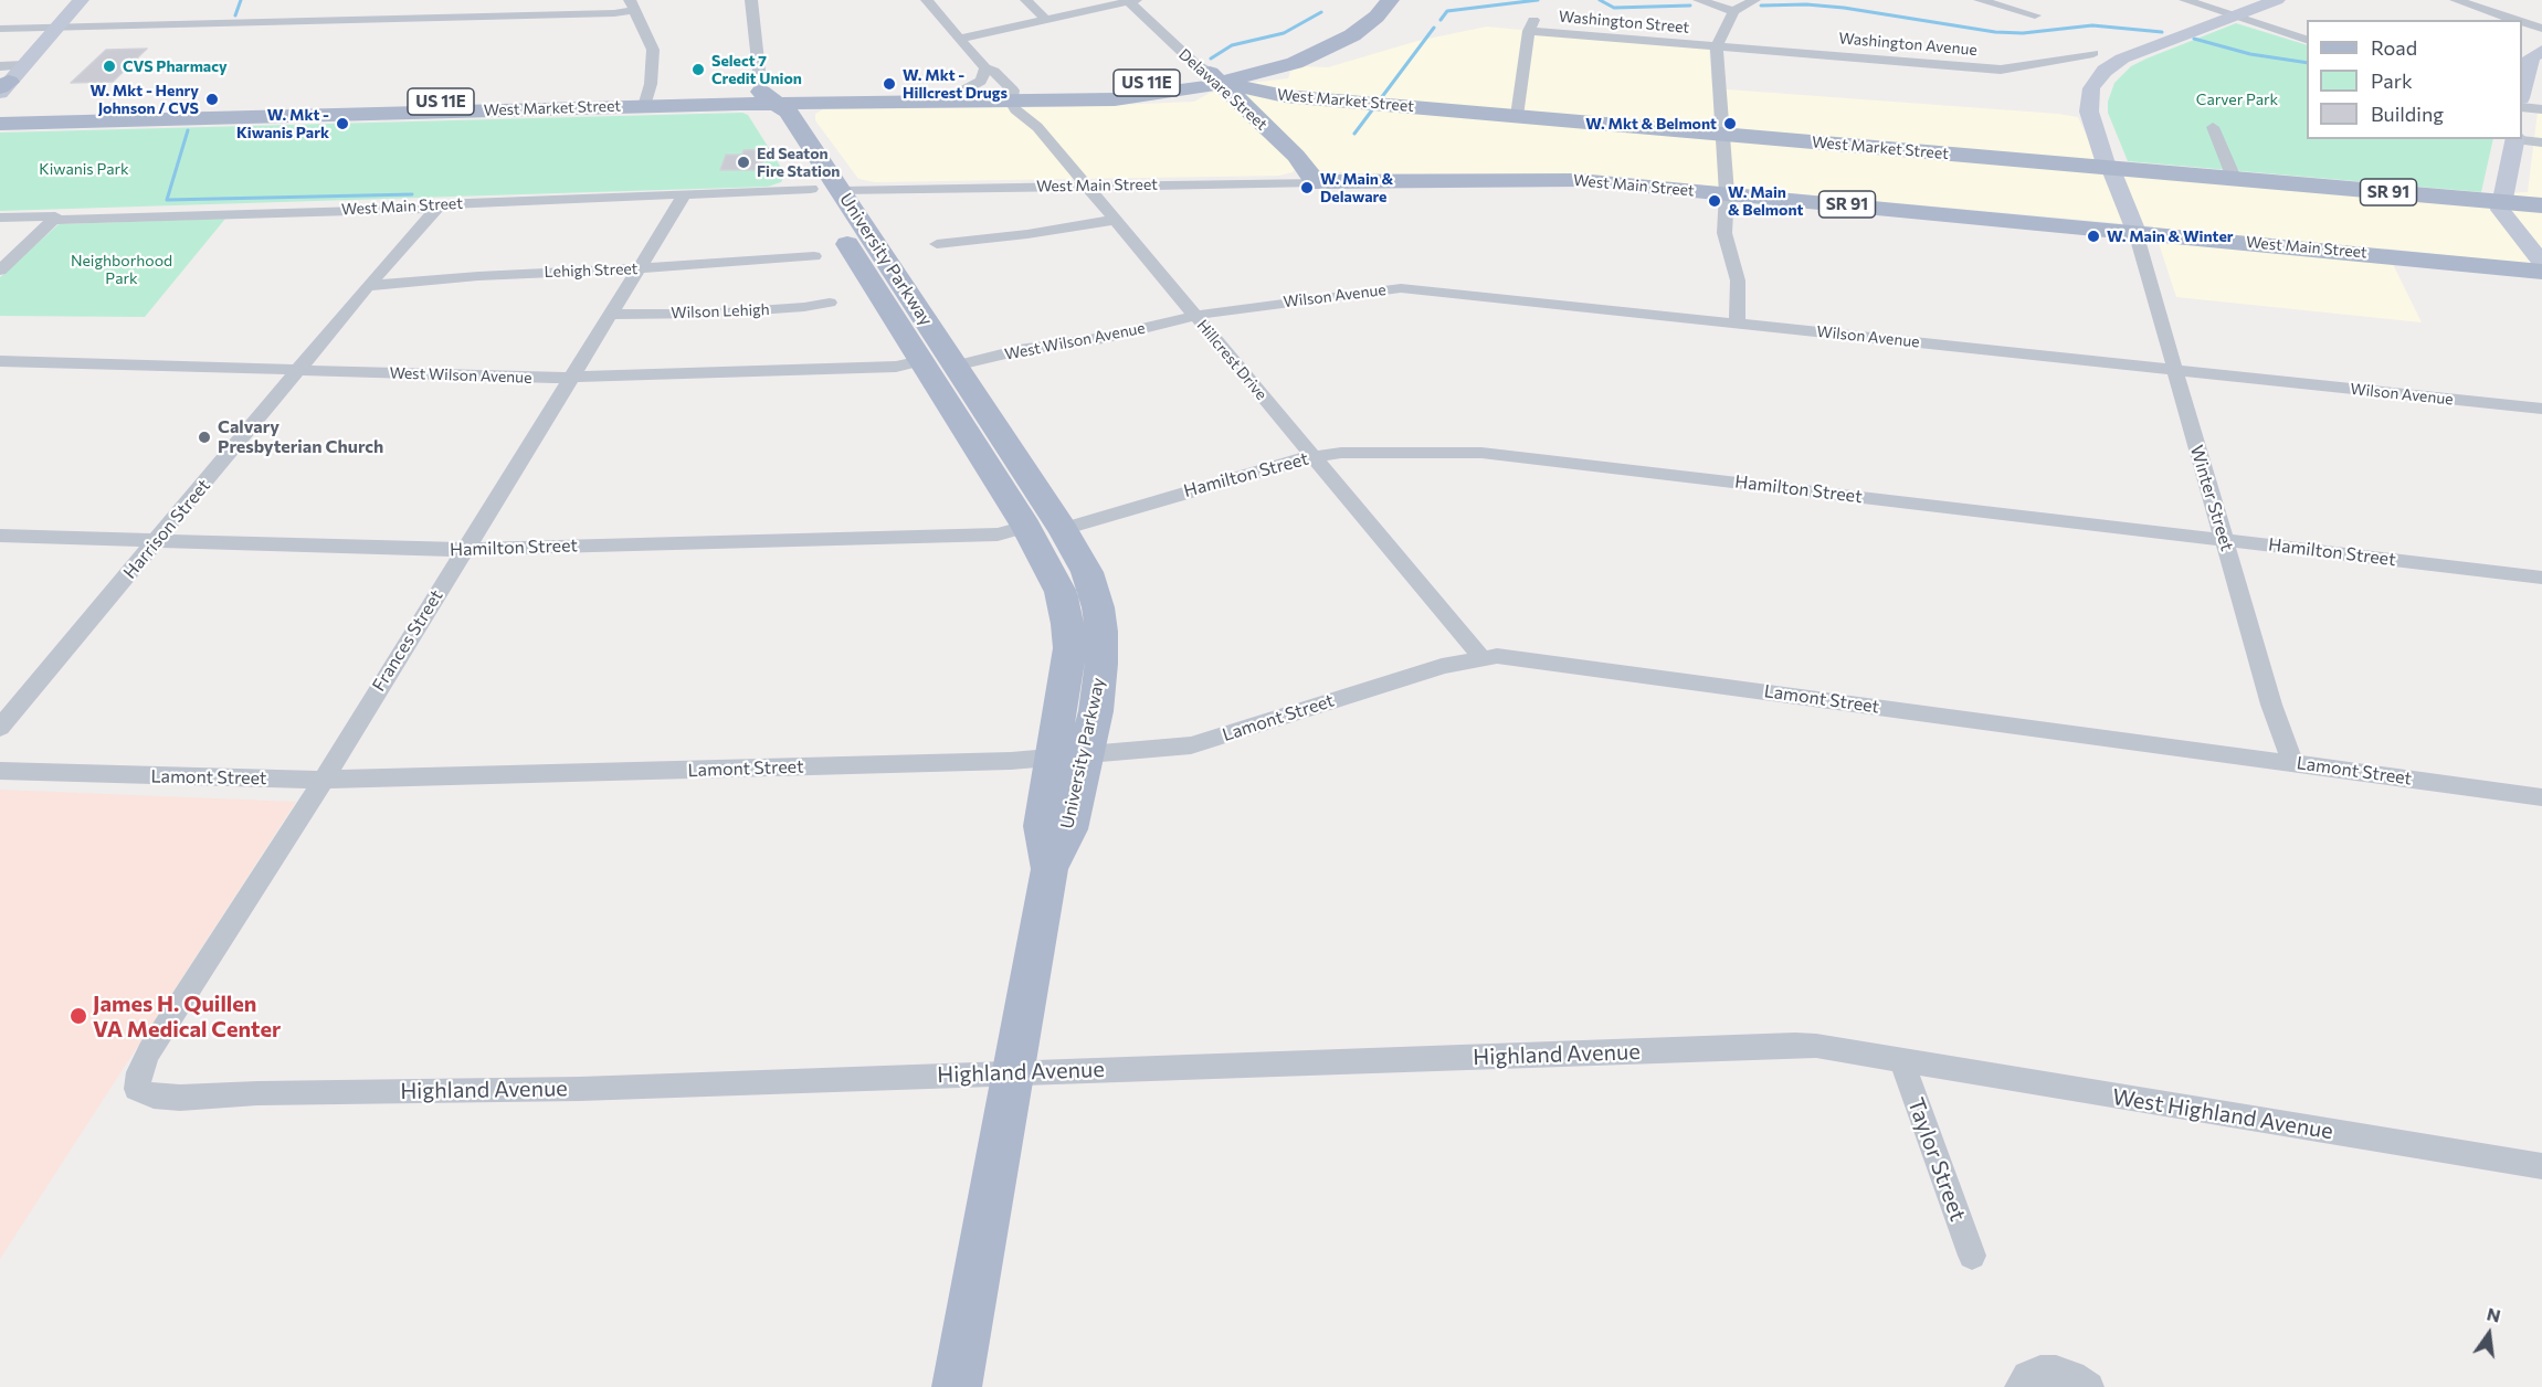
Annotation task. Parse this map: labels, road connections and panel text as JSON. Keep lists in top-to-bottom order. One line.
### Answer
{"streets":{"main road":["US 11E","Delaware Street","West Market Street","West Main Street","SR 91","University Parkway"],"street":["Washington Street","Washington Avenue","Lehigh Street","Wilson Avenue","Wilson Lehigh","West Wilson Avenue","Hillcrest Drive","Hamilton Street","Winter Street","Harrison Street","Frances Street","Lamont Street","Highland Avenue","West Highland Avenue","Taylor Street"]},"crossings":[["Washington Street","Washington Avenue"],["Washington Street","West Market Street"],["US 11E","Delaware Street"],["US 11E","West Market Street"],["US 11E","Hillcrest Drive"],["Delaware Street","West Market Street"],["Delaware Street","West Main Street"],["West Market Street","University Parkway"],["West Market Street","Hillcrest Drive"],["West Main Street","University Parkway"],["West Main Street","Hillcrest Drive"],["West Main Street","Winter Street"],["West Main Street","Harrison Street"],["West Main Street","Frances Street"],["University Parkway","West Wilson Avenue"],["University Parkway","Hamilton Street"],["University Parkway","Lamont Street"],["University Parkway","Highland Avenue"],["Lehigh Street","Harrison Street"],["Lehigh Street","Frances Street"],["Wilson Avenue","West Wilson Avenue"],["Wilson Avenue","Hillcrest Drive"],["Wilson Avenue","Winter Street"],["Wilson Lehigh","Frances Street"],["West Wilson Avenue","Hillcrest Drive"],["West Wilson Avenue","Harrison Street"],["West Wilson Avenue","Frances Street"],["Hillcrest Drive","Hamilton Street"],["Hillcrest Drive","Lamont Street"],["Hamilton Street","Winter Street"],["Hamilton Street","Harrison Street"],["Hamilton Street","Frances Street"],["Winter Street","Lamont Street"],["Frances Street","Lamont Street"],["Frances Street","Highland Avenue"],["Highland Avenue","West Highland Avenue"],["Highland Avenue","Taylor Street"],["West Highland Avenue","Taylor Street"]],"parks":["Carver Park","Kiwanis Park","Neighborhood Park"],"places":["CVS Pharmacy","Select 7 Credit Union","W. Mkt - Hillcrest Drugs","W. Mkt - Henry Johnson / CVS","W. Mkt - Kiwanis Park","W. Mkt & Belmont","Ed Seaton Fire Station","W. Main & Delaware","W. Main & Belmont","W. Main & Winter","Calvary Presbyterian Church","James H. Quillen VA Medical Center"],"legend":["Road","Park","Building"],"north":"top"}
